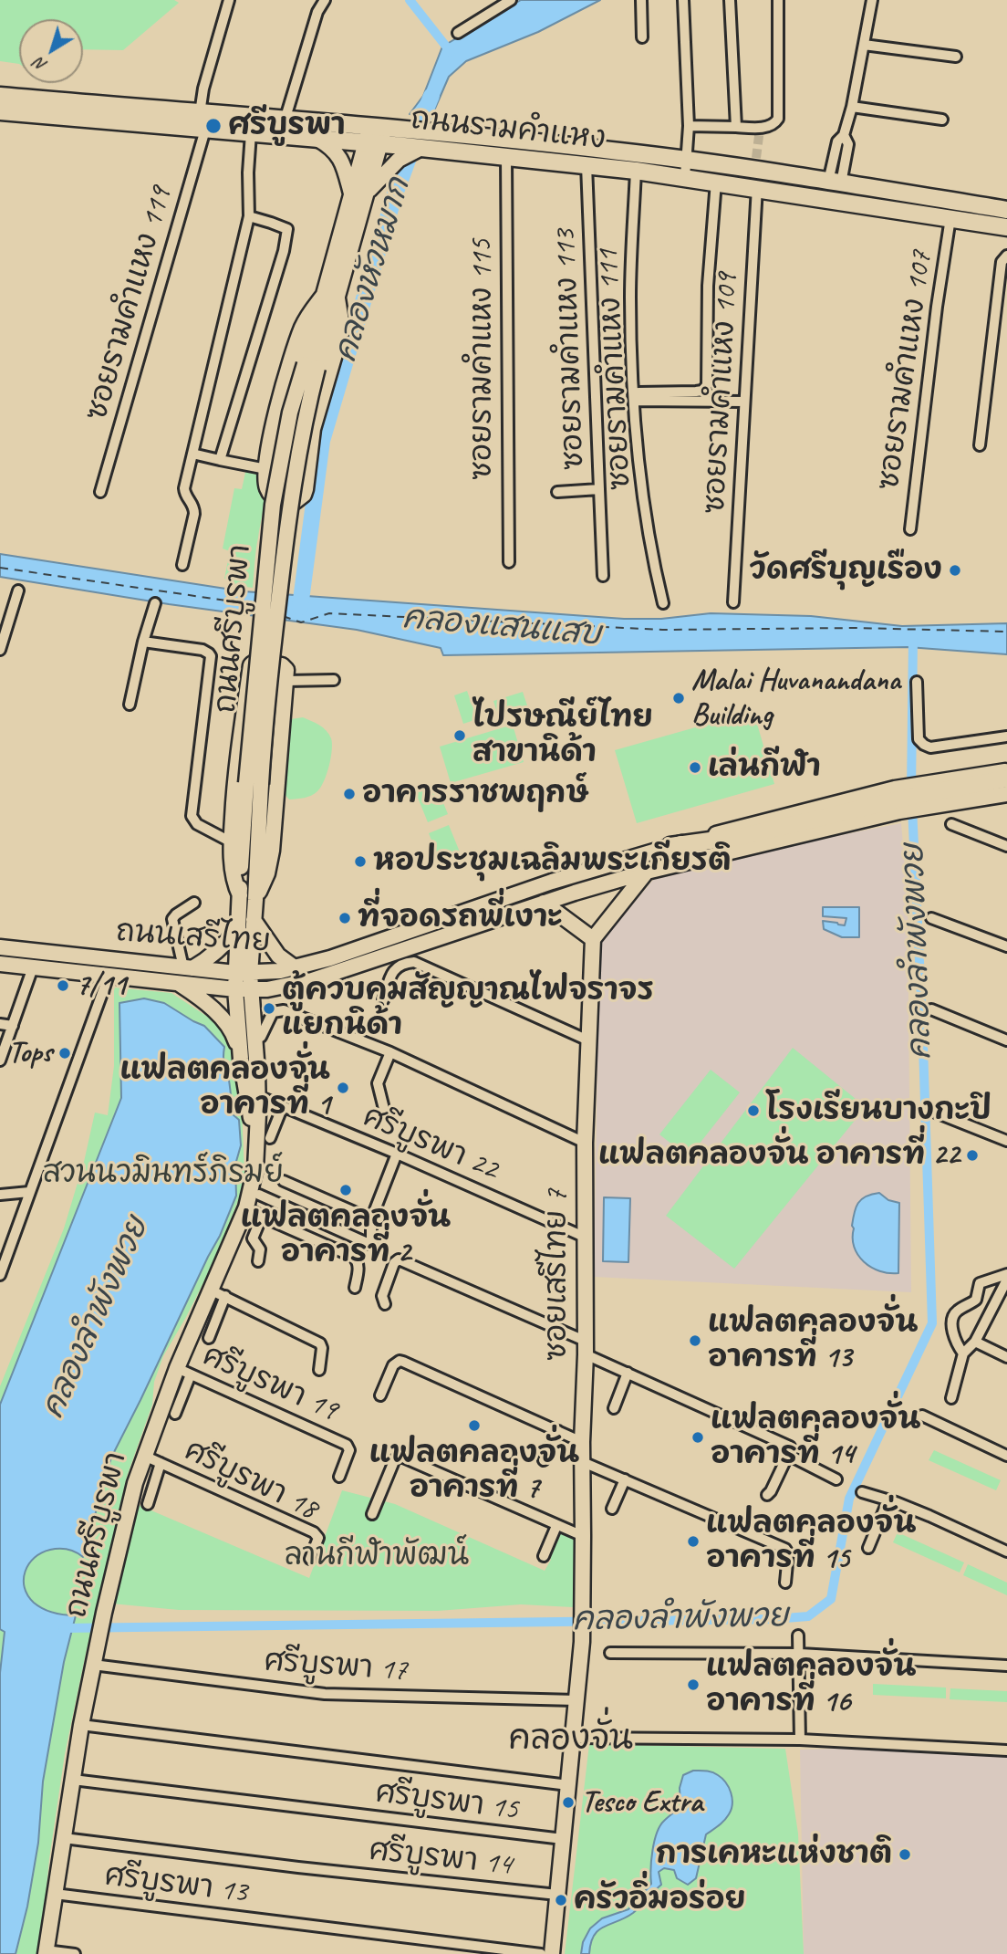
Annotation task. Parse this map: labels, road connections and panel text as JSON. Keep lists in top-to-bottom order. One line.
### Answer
{"streets":{"main road":["ถนนรามคำแหง"],"street":["ซอยรามคำแหง 119","ซอยรามคำแหง 113","ซอยรามคำแหง 115","ซอยรามคำแหง 111","ซอยรามคำแหง 107","ซอยรามคำแหง 109","ถนนศรีบูรพา","ถนนเสรีไทย","ศรีบูรพา 22","ซอยเสรีไทย 7","ศรีบูรพา 19","ศรีบูรพา 18","ศรีบูรพา 17","ศรีบูรพา 15","ศรีบูรพา 14","ศรีบูรพา 13"]},"crossings":[["ถนนรามคำแหง","ซอยรามคำแหง 119"],["ถนนรามคำแหง","ซอยรามคำแหง 113"],["ถนนรามคำแหง","ซอยรามคำแหง 115"],["ถนนรามคำแหง","ซอยรามคำแหง 111"],["ถนนรามคำแหง","ซอยรามคำแหง 107"],["ถนนรามคำแหง","ซอยรามคำแหง 109"],["ถนนรามคำแหง","ถนนศรีบูรพา"],["ถนนศรีบูรพา","ถนนเสรีไทย"],["ถนนศรีบูรพา","ศรีบูรพา 22"],["ถนนศรีบูรพา","ศรีบูรพา 19"],["ถนนศรีบูรพา","ศรีบูรพา 18"],["ถนนศรีบูรพา","ศรีบูรพา 17"],["ถนนศรีบูรพา","ศรีบูรพา 15"],["ถนนศรีบูรพา","ศรีบูรพา 14"],["ถนนศรีบูรพา","ศรีบูรพา 13"],["ศรีบูรพา 22","ซอยเสรีไทย 7"],["ซอยเสรีไทย 7","ศรีบูรพา 17"],["ซอยเสรีไทย 7","ศรีบูรพา 15"],["ซอยเสรีไทย 7","ศรีบูรพา 14"]],"districts":["คลองจั่น"],"water":["คลองหัวหมาก","คลองแสนแสบ","คลองลำพังพวย"],"parks":["สวนนวมินทร์ภิรมย์","ลานกีฬาพัฒน์"],"places":["ศรีบูรพา","วัดศรีบุญเรือง","Malai Huvanandana Building","ไปรษณีย์ไทย สาขานิด้า","เล่นกีฬา","อาคารราชพฤกษ์","หอประชุมเฉลิมพระเกียรติ","ที่จอดรถพี่เงาะ","7/11","ตู้ควบคุมสัญญาณไฟจราจร แยกนิด้า","Tops","แฟลตคลองจั่น อาคารที่ 1","โรงเรียนบางกะปิ","แฟลตคลองจั่น อาคารที่ 22","แฟลตคลองจั่น อาคารที่ 2","แฟลตคลองจั่น อาคารที่ 13","แฟลตคลองจั่น อาคารที่ 7","แฟลตคลองจั่น อาคารที่ 14","แฟลตคลองจั่น อาคารที่ 15","แฟลตคลองจั่น อาคารที่ 16","Tesco Extra","การเคหะแห่งชาติ","ครัวอิ่มอร่อย"],"north":"bottom left"}
